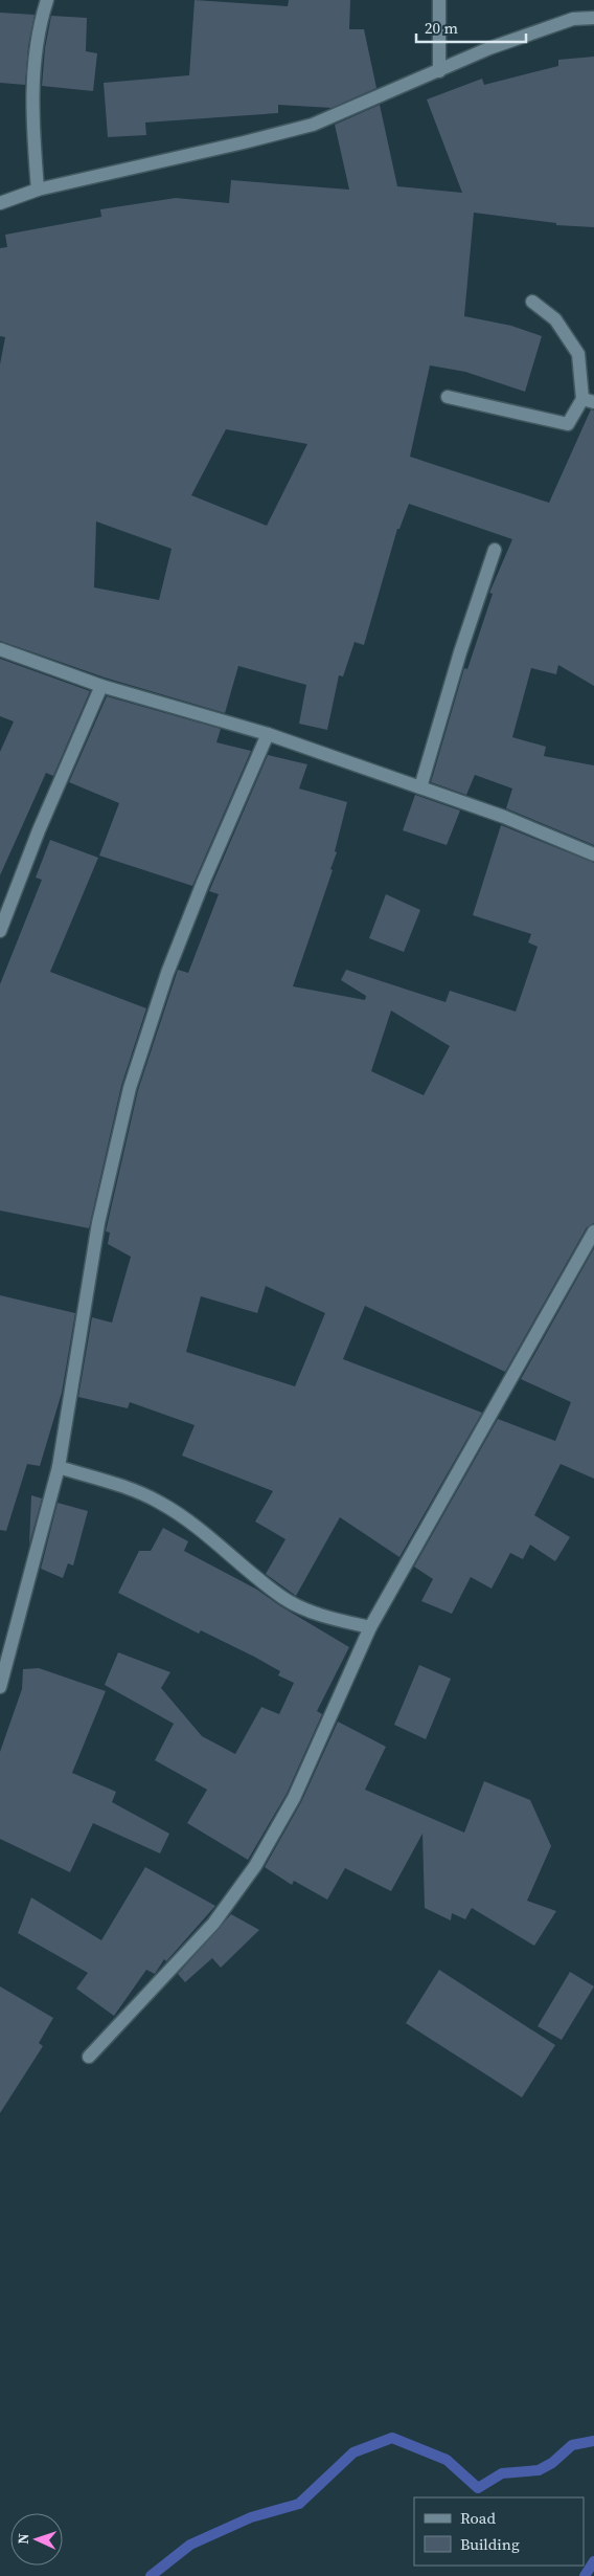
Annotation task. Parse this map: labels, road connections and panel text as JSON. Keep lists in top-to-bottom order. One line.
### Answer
{"legend":["Road","Building"],"scale_bar":"20 m","north":"left"}
